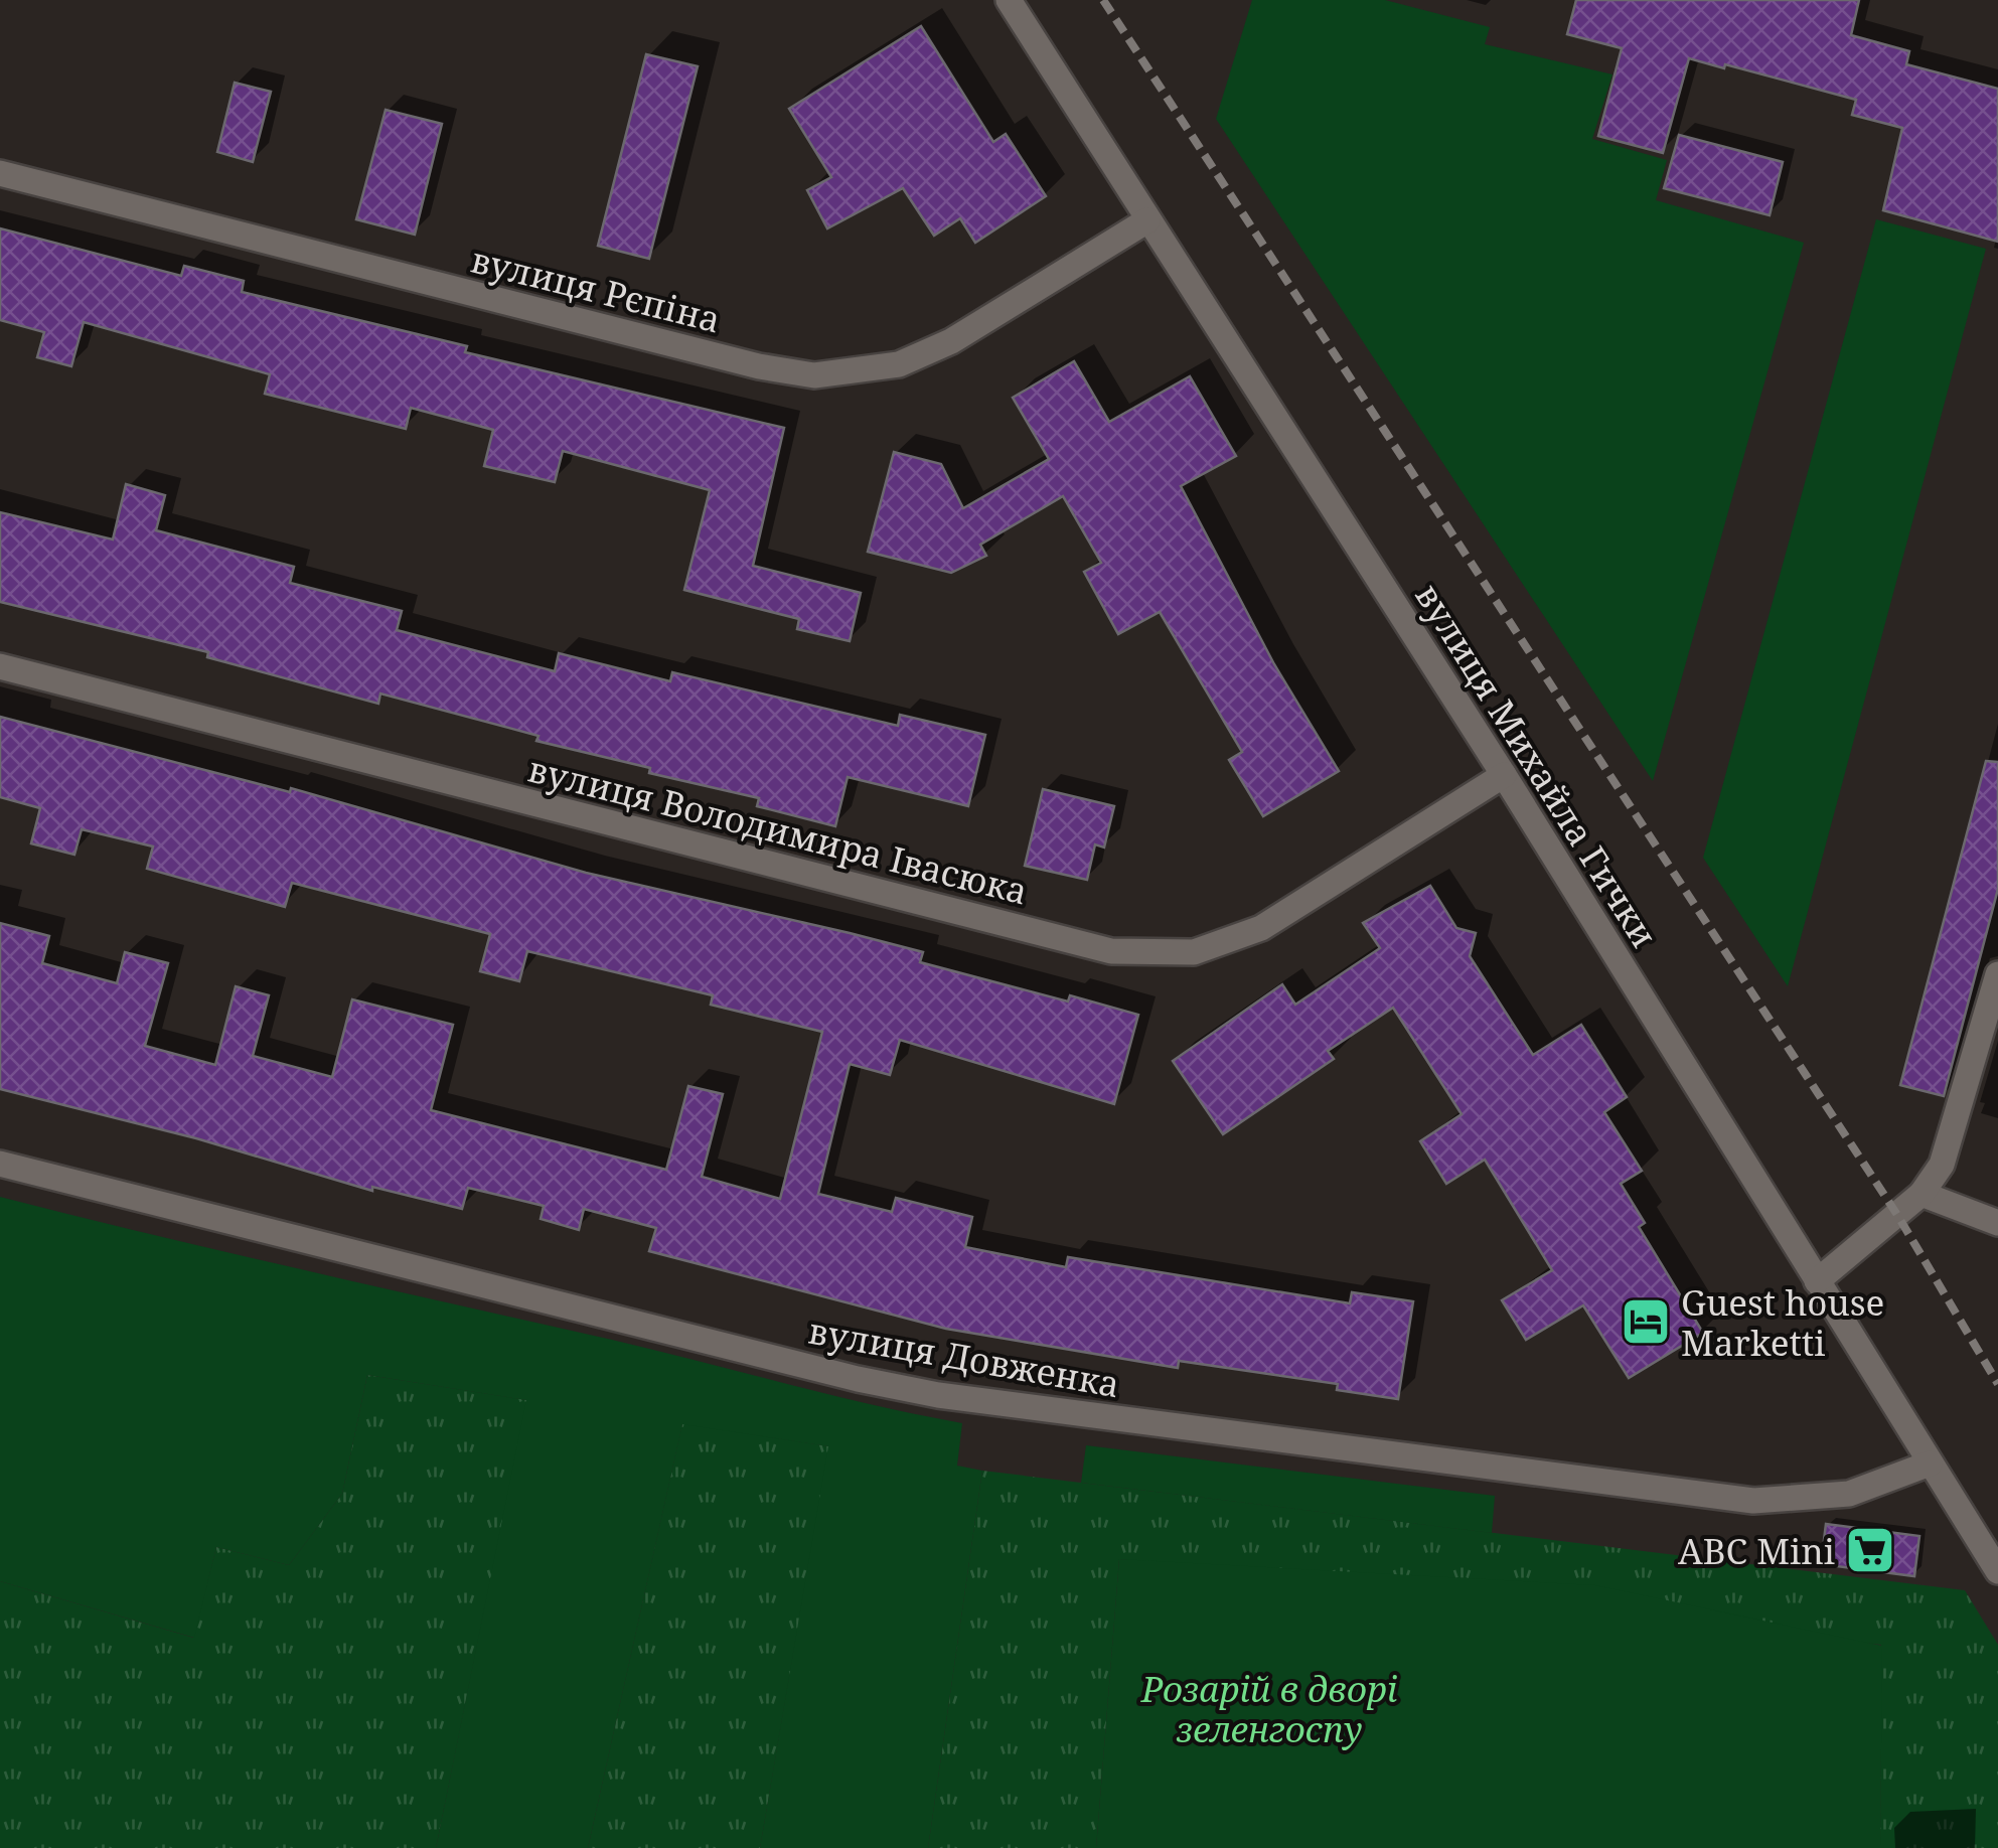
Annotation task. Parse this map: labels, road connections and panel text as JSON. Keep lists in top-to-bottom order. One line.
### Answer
{"streets":{"street":["вулиця Рєпіна","вулиця Михайла Гички","вулиця Володимира Івасюка","вулиця Довженка"]},"crossings":[["вулиця Рєпіна","вулиця Михайла Гички"],["вулиця Михайла Гички","вулиця Володимира Івасюка"],["вулиця Михайла Гички","вулиця Довженка"]],"parks":["Розарій в дворі зеленгоспу"],"places":{"hotel":["Guest house Marketti"],"supermarket":["ABC Mini"]}}
